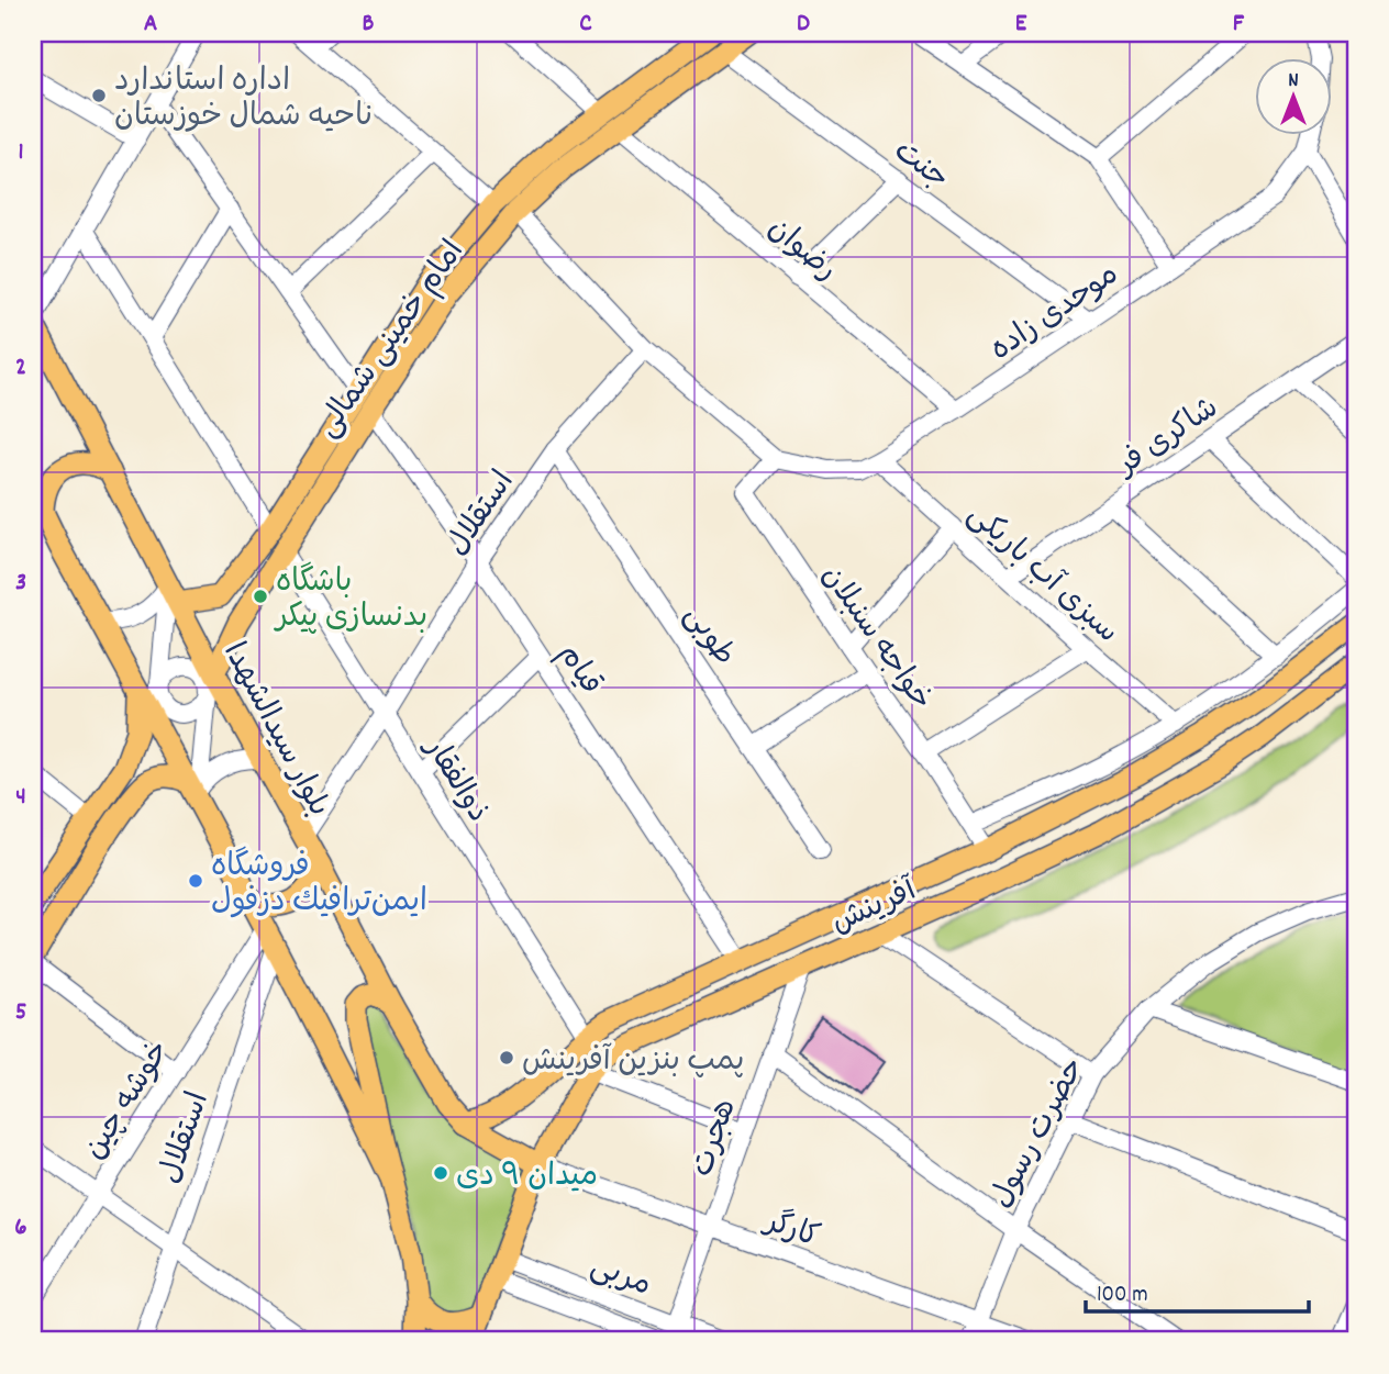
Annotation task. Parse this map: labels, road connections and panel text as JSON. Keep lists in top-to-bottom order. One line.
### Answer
{"streets":{"main road":["امام خمینی شمالی","بلوار سیدالشهدا","آفرینش"],"street":["جنت","رضوان","موحدی زاده","شاکری فر","استقلال","سبزی آب باریکی","طوبی","خواجه سنبلان","قیام","ذوالفقار","خوشه چین","حضرت رسول","هجرت","کارگر","مربی"]},"crossings":[["جنت","موحدی زاده"],["جنت","امام خمینی شمالی"],["رضوان","موحدی زاده"],["رضوان","امام خمینی شمالی"],["موحدی زاده","سبزی آب باریکی"],["موحدی زاده","خواجه سنبلان"],["امام خمینی شمالی","قیام"],["امام خمینی شمالی","بلوار سیدالشهدا"],["امام خمینی شمالی","ذوالفقار"],["شاکری فر","سبزی آب باریکی"],["استقلال","طوبی"],["استقلال","قیام"],["استقلال","بلوار سیدالشهدا"],["استقلال","ذوالفقار"],["خواجه سنبلان","آفرینش"],["قیام","آفرینش"],["بلوار سیدالشهدا","آفرینش"],["بلوار سیدالشهدا","کارگر"],["ذوالفقار","آفرینش"],["آفرینش","هجرت"],["آفرینش","کارگر"],["آفرینش","مربی"],["حضرت رسول","کارگر"],["هجرت","کارگر"],["هجرت","مربی"]],"places":["اداره استاندارد ناحیه شمال خوزستان","باشگاه بدنسازی پیکر","فروشگاه ايمن‌ترافيك دزفول","پمپ بنزین آفرینش","میدان ۹ دی"],"scale_bar":"100 m","north":"top","grid":{"columns":["A","B","C","D","E","F"],"rows":["1","2","3","4","5","6"]}}
